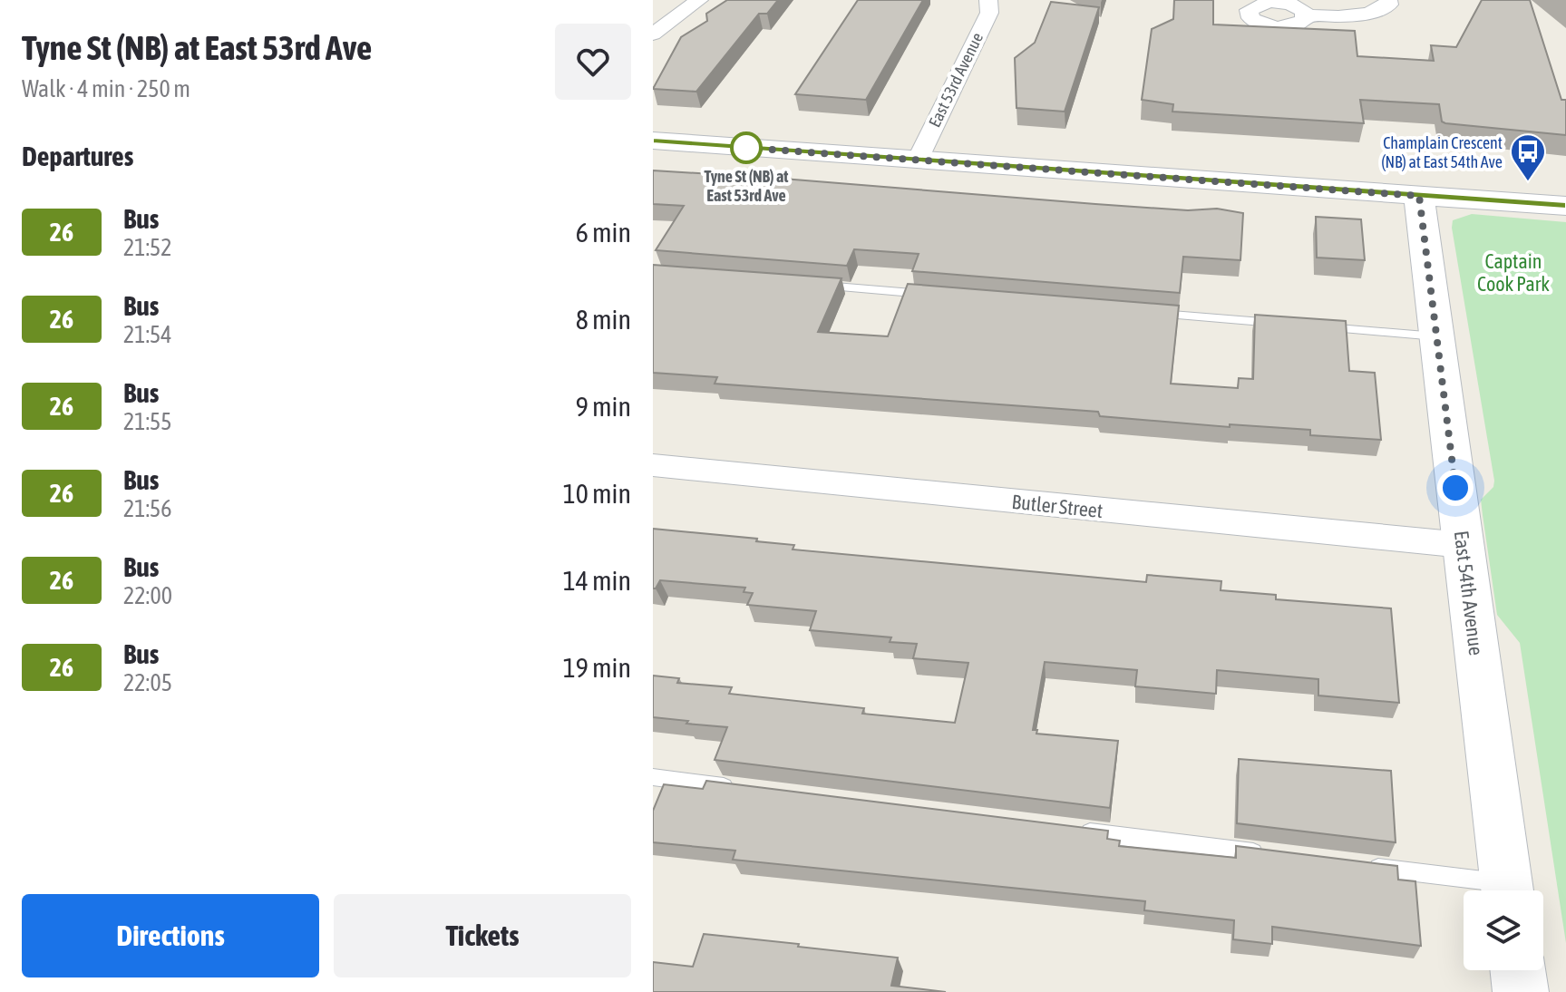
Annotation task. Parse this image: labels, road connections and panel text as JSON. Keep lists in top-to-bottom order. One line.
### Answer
{"streets":{"street":["East 53rd Avenue","Butler Street","East 54th Avenue"]},"crossings":[["Butler Street","East 54th Avenue"]],"parks":["Captain Cook Park"],"places":{"other":["Tyne St (NB) at East 53rd Ave"],"bus stop":["Champlain Crescent (NB) at East 54th Ave"]},"lines":["bus line 26"],"page":{"heading":[["Tyne St (NB) at East 53rd Ave","Walk · 4 min · 250 m"],"Departures"],"list":[{"mark":"26","name":"Bus","note":"21:52","value":"6 min"},{"mark":"26","name":"Bus","note":"21:54","value":"8 min"},{"mark":"26","name":"Bus","note":"21:55","value":"9 min"},{"mark":"26","name":"Bus","note":"21:56","value":"10 min"},{"mark":"26","name":"Bus","note":"22:00","value":"14 min"},{"mark":"26","name":"Bus","note":"22:05","value":"19 min"}],"buttons":["Directions","Tickets"]}}
